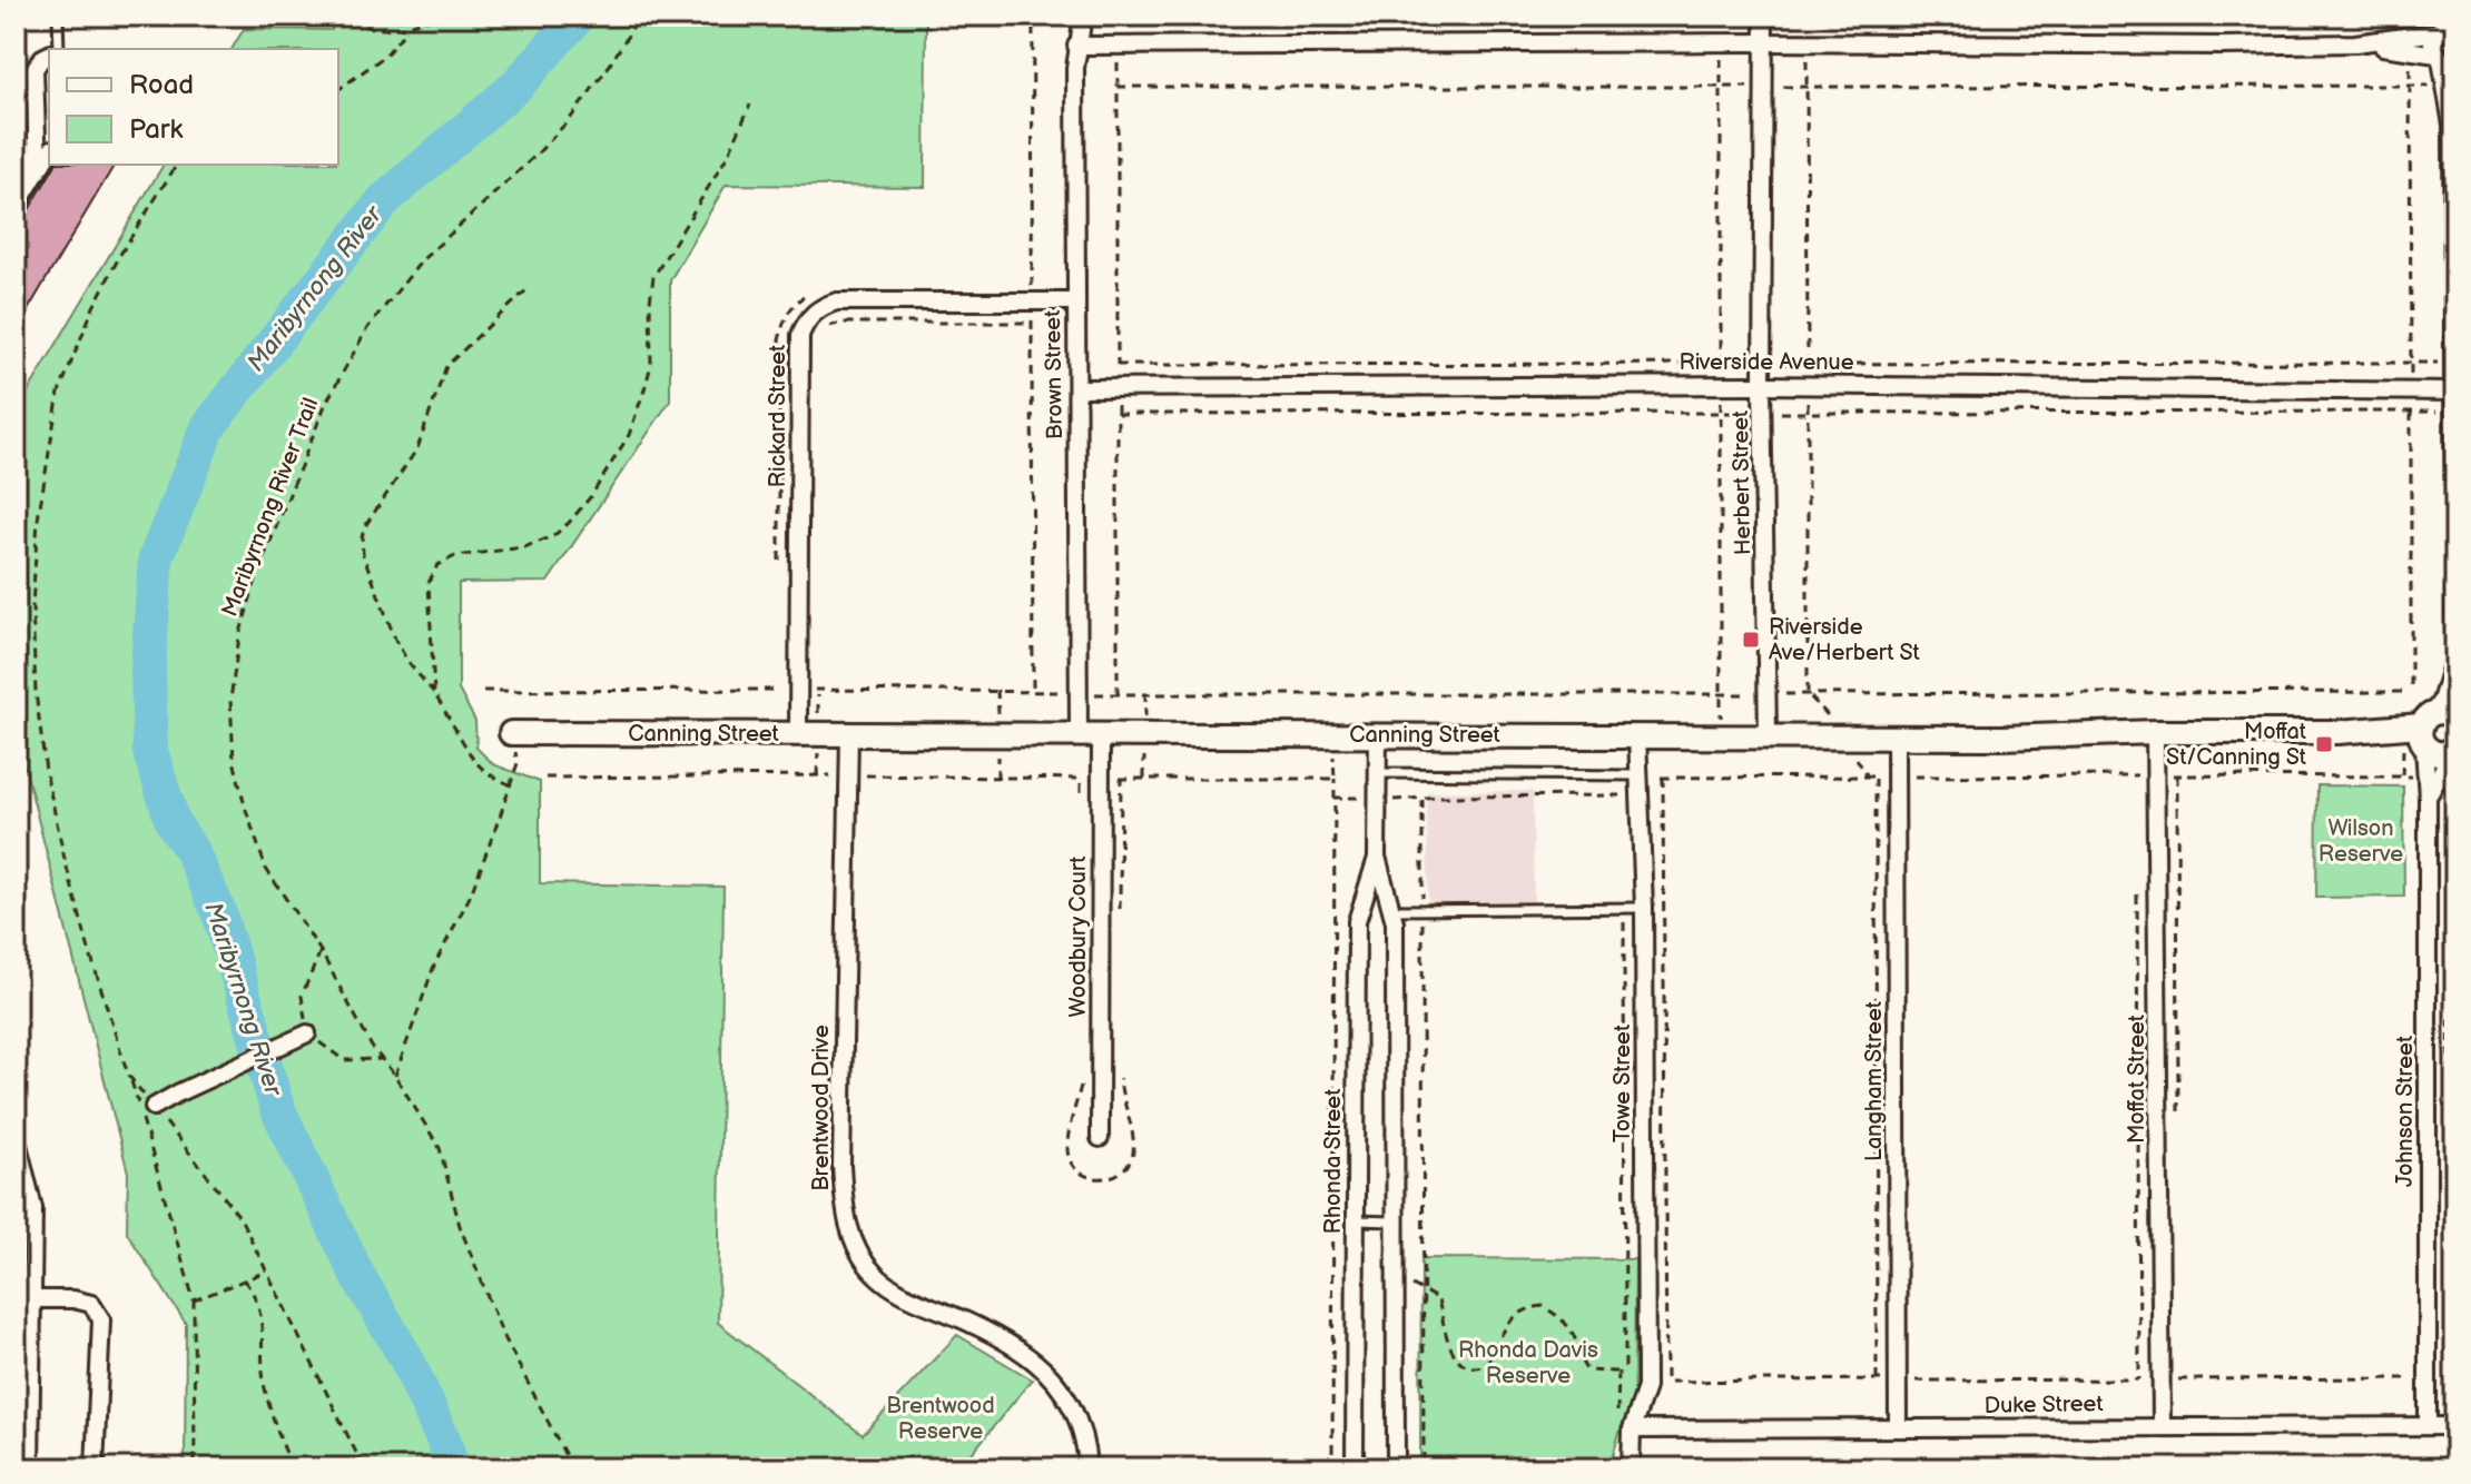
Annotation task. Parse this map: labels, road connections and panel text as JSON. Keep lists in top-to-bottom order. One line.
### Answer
{"streets":{"street":["Riverside Avenue","Brown Street","Rickard Street","Herbert Street","Canning Street","Woodbury Court","Moffat Street","Langham Street","Towe Street","Brentwood Drive","Johnson Street","Rhonda Street","Duke Street"],"path":["Maribyrnong River Trail"]},"crossings":[["Riverside Avenue","Brown Street"],["Riverside Avenue","Herbert Street"],["Brown Street","Rickard Street"],["Brown Street","Canning Street"],["Brown Street","Woodbury Court"],["Rickard Street","Canning Street"],["Herbert Street","Canning Street"],["Canning Street","Woodbury Court"],["Canning Street","Moffat Street"],["Canning Street","Langham Street"],["Canning Street","Towe Street"],["Canning Street","Brentwood Drive"],["Canning Street","Johnson Street"],["Canning Street","Rhonda Street"],["Moffat Street","Duke Street"],["Langham Street","Duke Street"],["Towe Street","Duke Street"],["Johnson Street","Duke Street"]],"water":["Maribyrnong River"],"parks":["Wilson Reserve","Rhonda Davis Reserve","Brentwood Reserve"],"places":{"transit":["Riverside Ave/Herbert St","Moffat St/Canning St"]},"legend":["Road","Park"]}
